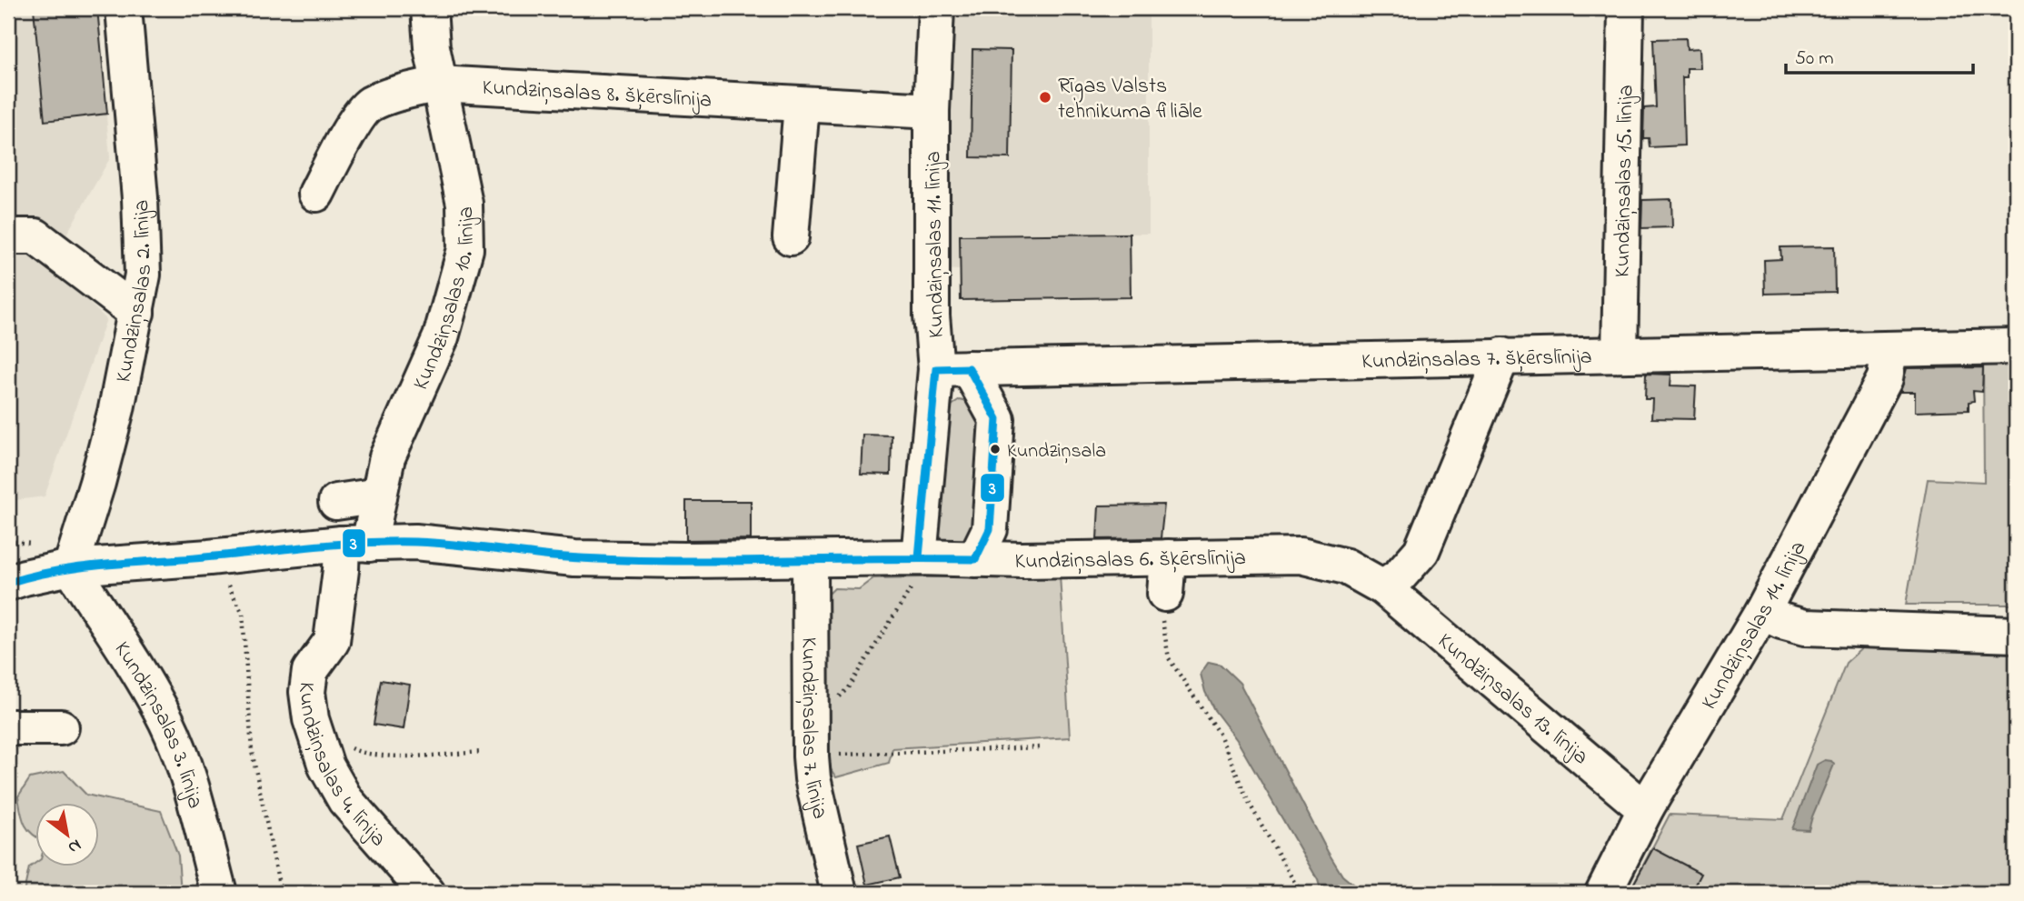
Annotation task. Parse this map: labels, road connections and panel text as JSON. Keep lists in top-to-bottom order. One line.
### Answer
{"streets":{"street":["Kundziņsalas 8. šķērslīnija","Kundziņsalas 15. līnija","Kundziņsalas 11. līnija","Kundziņsalas 2. līnija","Kundziņsalas 10. līnija","Kundziņsalas 7. šķērslīnija","Kundziņsalas 6. šķērslīnija","Kundziņsalas 14. līnija","Kundziņsalas 13. līnija","Kundziņsalas 3. līnija","Kundziņsalas 7. līnija","Kundziņsalas 4. līnija"]},"crossings":[["Kundziņsalas 8. šķērslīnija","Kundziņsalas 11. līnija"],["Kundziņsalas 8. šķērslīnija","Kundziņsalas 10. līnija"],["Kundziņsalas 15. līnija","Kundziņsalas 7. šķērslīnija"],["Kundziņsalas 11. līnija","Kundziņsalas 7. šķērslīnija"],["Kundziņsalas 11. līnija","Kundziņsalas 6. šķērslīnija"],["Kundziņsalas 2. līnija","Kundziņsalas 6. šķērslīnija"],["Kundziņsalas 2. līnija","Kundziņsalas 3. līnija"],["Kundziņsalas 10. līnija","Kundziņsalas 6. šķērslīnija"],["Kundziņsalas 10. līnija","Kundziņsalas 4. līnija"],["Kundziņsalas 7. šķērslīnija","Kundziņsalas 14. līnija"],["Kundziņsalas 6. šķērslīnija","Kundziņsalas 13. līnija"],["Kundziņsalas 6. šķērslīnija","Kundziņsalas 3. līnija"],["Kundziņsalas 6. šķērslīnija","Kundziņsalas 7. līnija"],["Kundziņsalas 6. šķērslīnija","Kundziņsalas 4. līnija"],["Kundziņsalas 14. līnija","Kundziņsalas 13. līnija"]],"places":["Rīgas Valsts tehnikuma filiāle","Kundziņsala"],"lines":["transit line 3"],"scale_bar":"50 m","north":"bottom right"}
